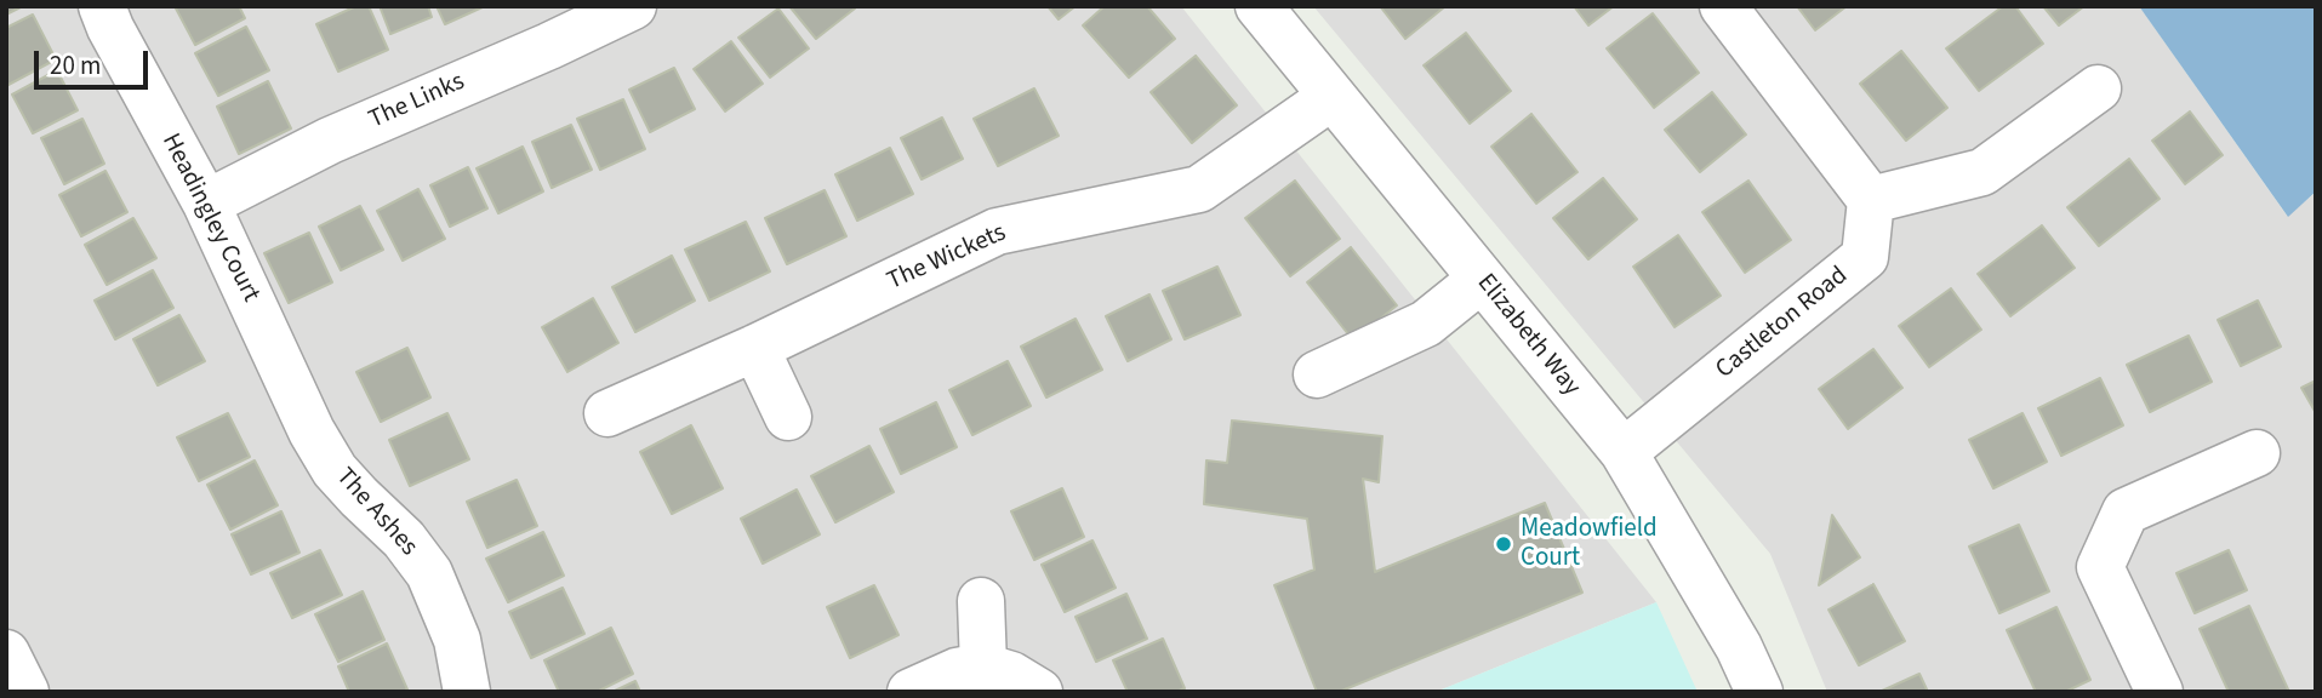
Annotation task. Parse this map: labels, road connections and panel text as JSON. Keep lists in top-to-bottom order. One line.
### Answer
{"streets":{"street":["The Links","Headingley Court","The Wickets","Castleton Road","Elizabeth Way","The Ashes"]},"crossings":[["The Links","Headingley Court"],["Headingley Court","The Ashes"],["The Wickets","Elizabeth Way"],["Castleton Road","Elizabeth Way"]],"places":["Meadowfield Court"],"scale_bar":"20 m"}
